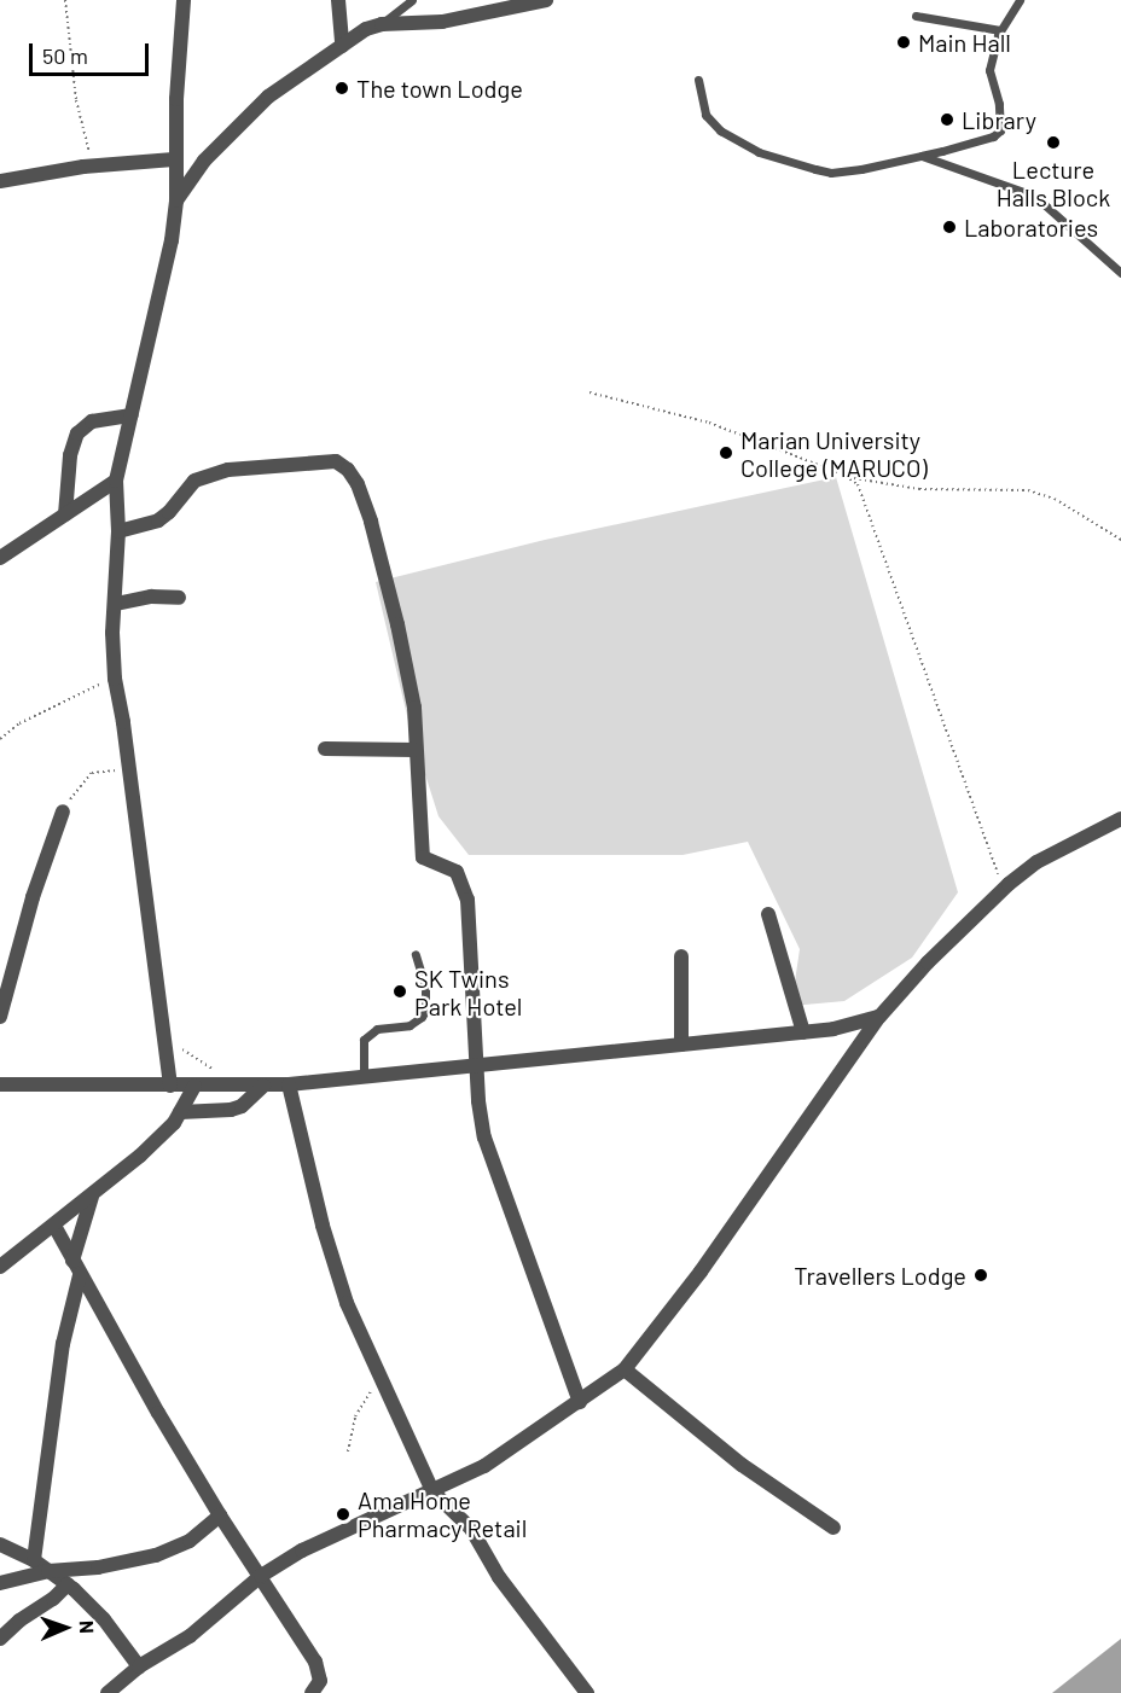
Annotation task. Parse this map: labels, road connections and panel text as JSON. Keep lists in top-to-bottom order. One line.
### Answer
{"places":["Main Hall","The town Lodge","Library","Lecture Halls Block","Laboratories","Marian University College (MARUCO)","SK Twins Park Hotel","Travellers Lodge","Ama Home Pharmacy Retail"],"scale_bar":"50 m","north":"right"}
